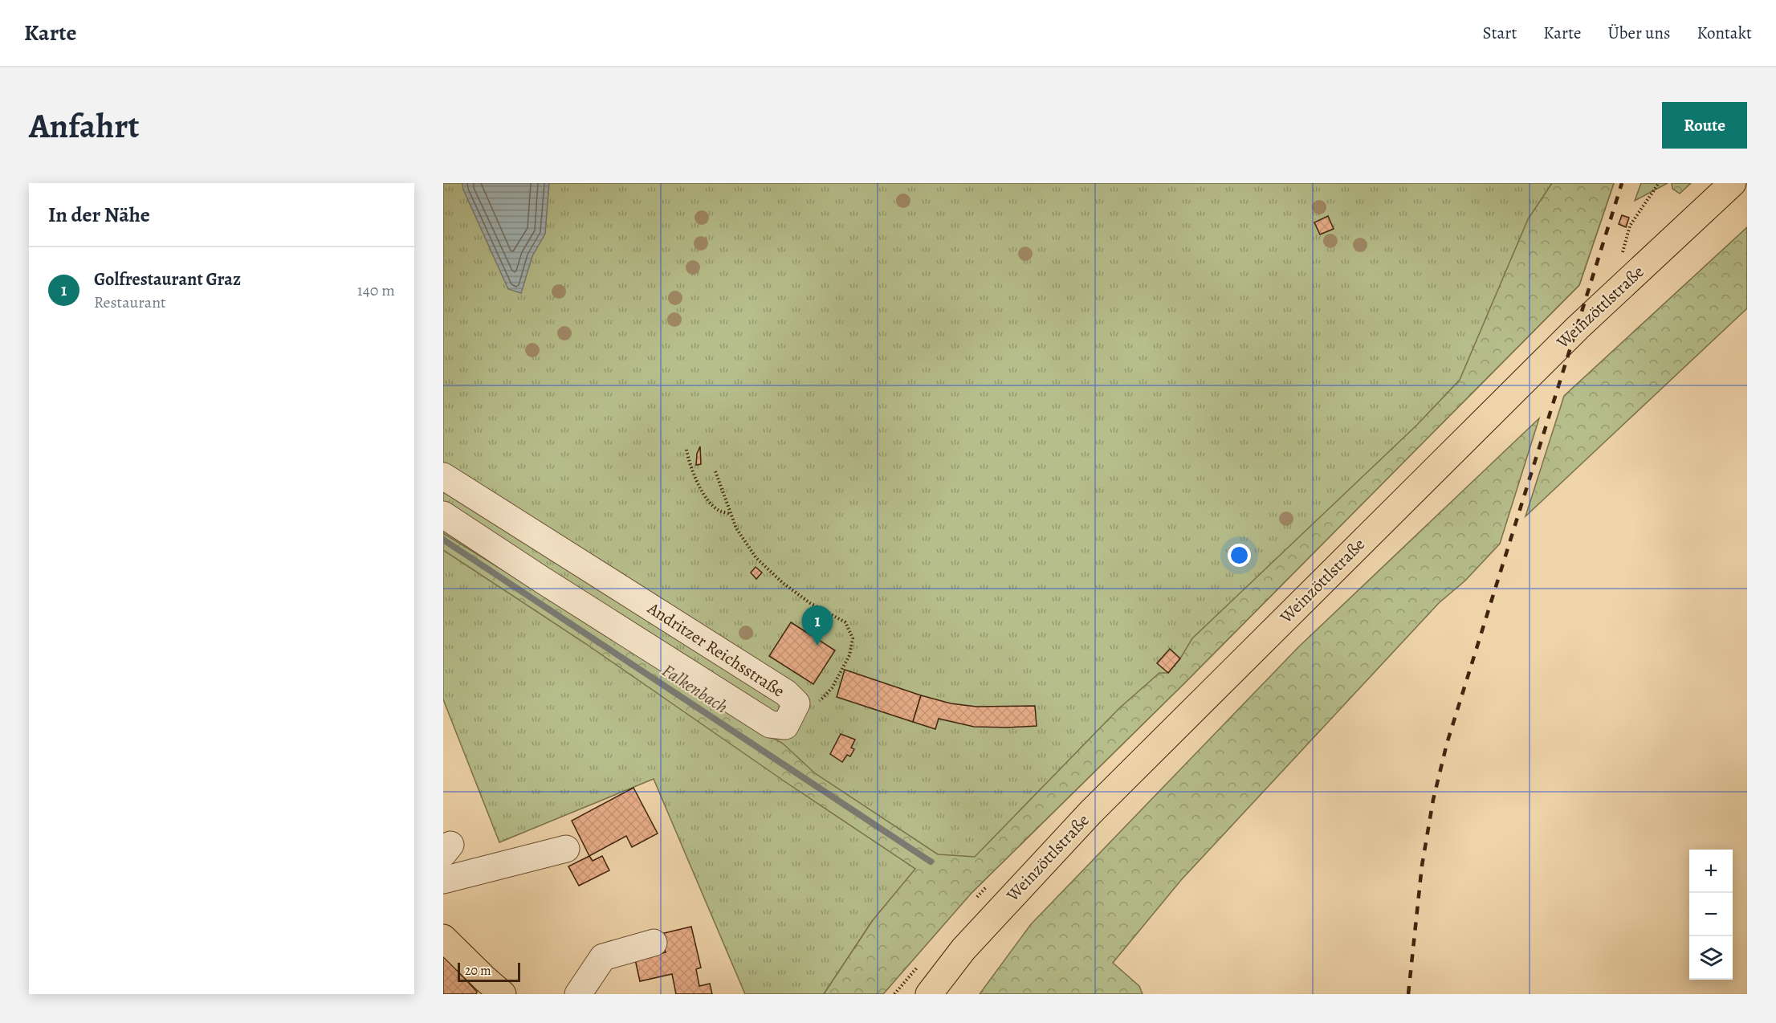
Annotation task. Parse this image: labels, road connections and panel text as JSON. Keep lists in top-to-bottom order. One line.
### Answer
{"streets":{"main road":["Weinzöttlstraße"],"lane":["Andritzer Reichsstraße"]},"water":["Falkenbach"],"scale_bar":"20 m","page":{"header":"Karte","nav":["Start","Karte","Über uns","Kontakt"],"buttons":"Route","title":"Anfahrt","heading":"In der Nähe","list":[{"mark":"1","name":"Golfrestaurant Graz","note":"Restaurant","value":"140 m"}],"pins":"1","map_buttons":["+","−"],"scale":"20 m"}}
